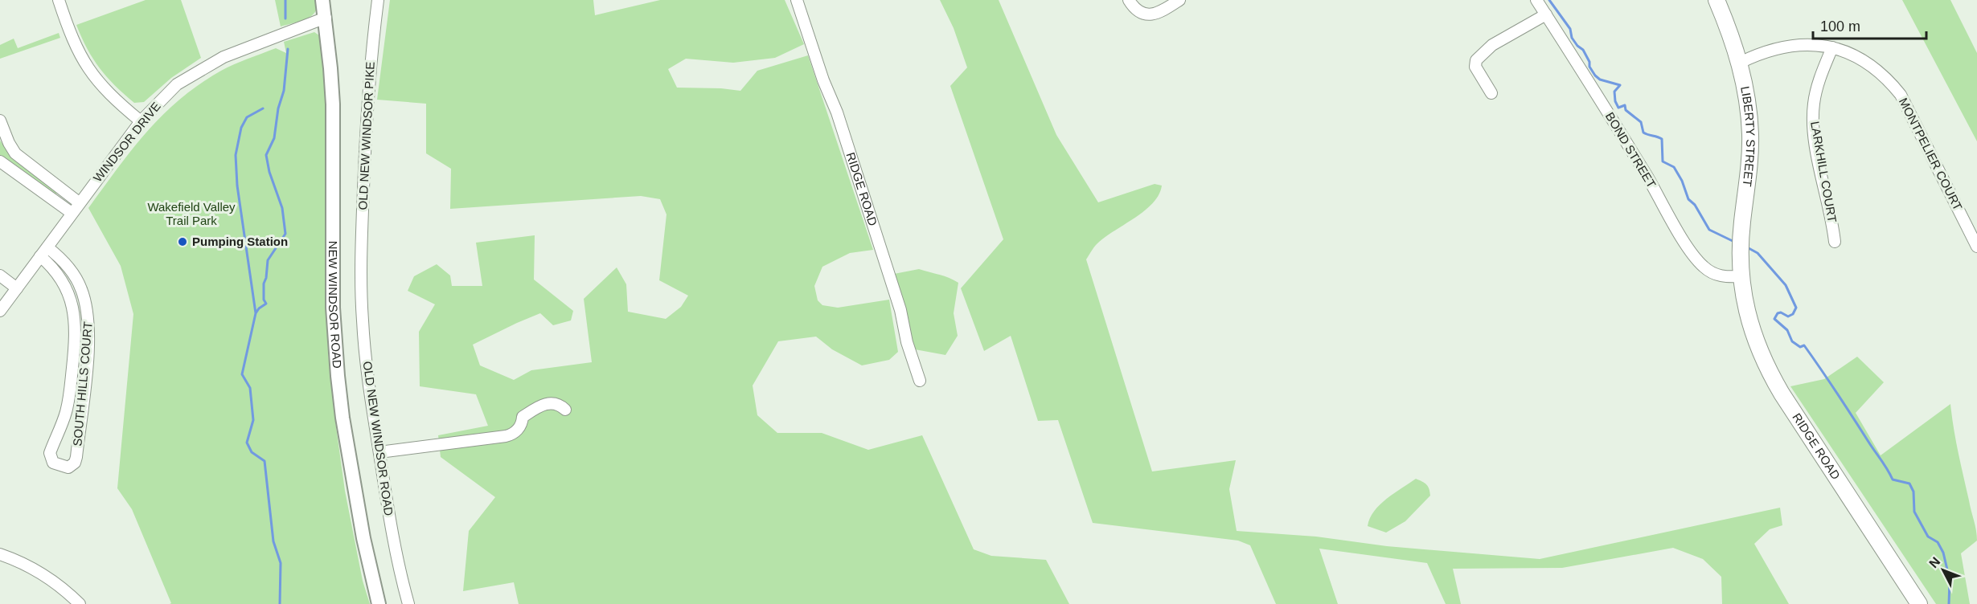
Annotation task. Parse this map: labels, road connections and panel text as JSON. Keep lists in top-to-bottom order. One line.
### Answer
{"streets":{"highway":["LIBERTY STREET","RIDGE ROAD"],"main road":["NEW WINDSOR ROAD"],"street":["OLD NEW WINDSOR PIKE","WINDSOR DRIVE","BOND STREET","MONTPELIER COURT","LARKHILL COURT","SOUTH HILLS COURT","OLD NEW WINDSOR ROAD"]},"crossings":[["OLD NEW WINDSOR PIKE","OLD NEW WINDSOR ROAD"],["LIBERTY STREET","BOND STREET"],["LIBERTY STREET","MONTPELIER COURT"],["LIBERTY STREET","RIDGE ROAD"],["WINDSOR DRIVE","NEW WINDSOR ROAD"],["WINDSOR DRIVE","SOUTH HILLS COURT"],["BOND STREET","RIDGE ROAD"],["MONTPELIER COURT","LARKHILL COURT"]],"parks":["Wakefield Valley Trail Park"],"places":["Pumping Station"],"scale_bar":"100 m","north":"top left"}
